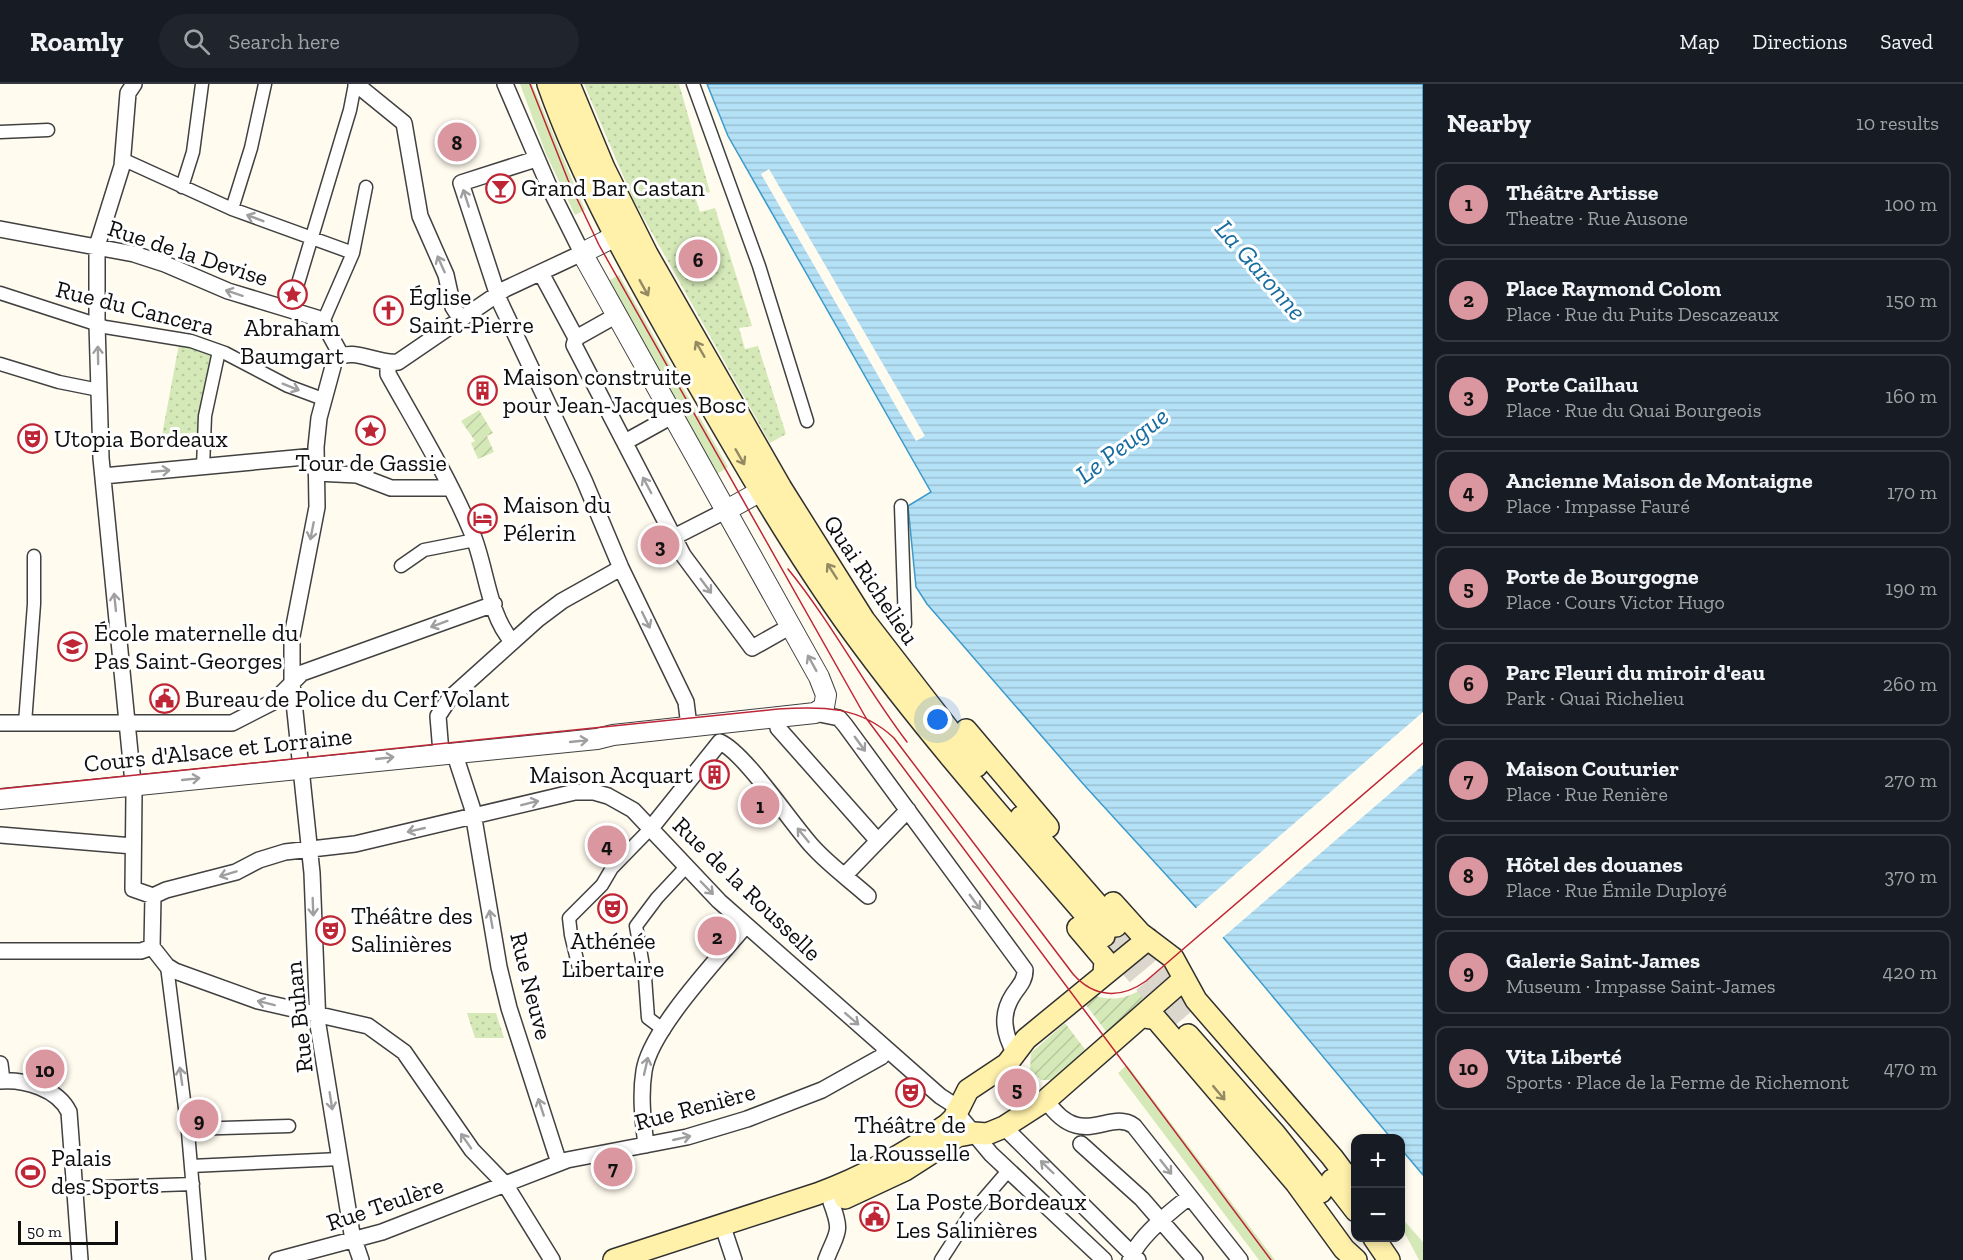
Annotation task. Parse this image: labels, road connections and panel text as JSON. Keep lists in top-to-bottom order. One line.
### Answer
{"streets":{"main road":["Quai Richelieu"],"street":["Rue de la Devise","Rue du Cancera","Cours d'Alsace et Lorraine","Rue de la Rousselle","Rue Neuve","Rue Buhan","Rue Renière","Rue Teulère"]},"crossings":[["Rue du Cancera","Rue Buhan"],["Cours d'Alsace et Lorraine","Rue Neuve"],["Cours d'Alsace et Lorraine","Rue Buhan"],["Rue de la Rousselle","Rue Neuve"],["Rue de la Rousselle","Rue Buhan"],["Rue de la Rousselle","Rue Renière"],["Rue Neuve","Rue Renière"],["Rue Buhan","Rue Teulère"],["Rue Renière","Rue Teulère"]],"one_way":["Rue Neuve","Rue Buhan","Rue Renière"],"water":["La Garonne","Le Peugue"],"places":{"bar":["Grand Bar Castan"],"place":["Abraham Baumgart","Tour de Gassie"],"church":["Église Saint-Pierre"],"building":["Maison construite pour Jean-Jacques Bosc","Maison Acquart"],"theatre":["Utopia Bordeaux","Athénée Libertaire","Théâtre des Salinières","Théâtre de la Rousselle"],"hotel":["Maison du Pélerin"],"school or university":["École maternelle du Pas Saint-Georges"],"public building":["Bureau de Police du Cerf Volant","La Poste Bordeaux Les Salinières"],"sports":["Palais des Sports"]},"scale_bar":"50 m","page":{"header":"Roamly","search":"Search here","nav":["Map","Directions","Saved"],"heading":["Nearby","10 results"],"pins":["8","6","3","1","4","2","10","5","9","7"],"list":[{"mark":"1","name":"Théâtre Artisse","note":"Theatre · Rue Ausone","value":"100 m"},{"mark":"2","name":"Place Raymond Colom","note":"Place · Rue du Puits Descazeaux","value":"150 m"},{"mark":"3","name":"Porte Cailhau","note":"Place · Rue du Quai Bourgeois","value":"160 m"},{"mark":"4","name":"Ancienne Maison de Montaigne","note":"Place · Impasse Fauré","value":"170 m"},{"mark":"5","name":"Porte de Bourgogne","note":"Place · Cours Victor Hugo","value":"190 m"},{"mark":"6","name":"Parc Fleuri du miroir d'eau","note":"Park · Quai Richelieu","value":"260 m"},{"mark":"7","name":"Maison Couturier","note":"Place · Rue Renière","value":"270 m"},{"mark":"8","name":"Hôtel des douanes","note":"Place · Rue Émile Duployé","value":"370 m"},{"mark":"9","name":"Galerie Saint-James","note":"Museum · Impasse Saint-James","value":"420 m"},{"mark":"10","name":"Vita Liberté","note":"Sports · Place de la Ferme de Richemont","value":"470 m"}],"map_buttons":["+","−"],"scale":"50 m"}}
